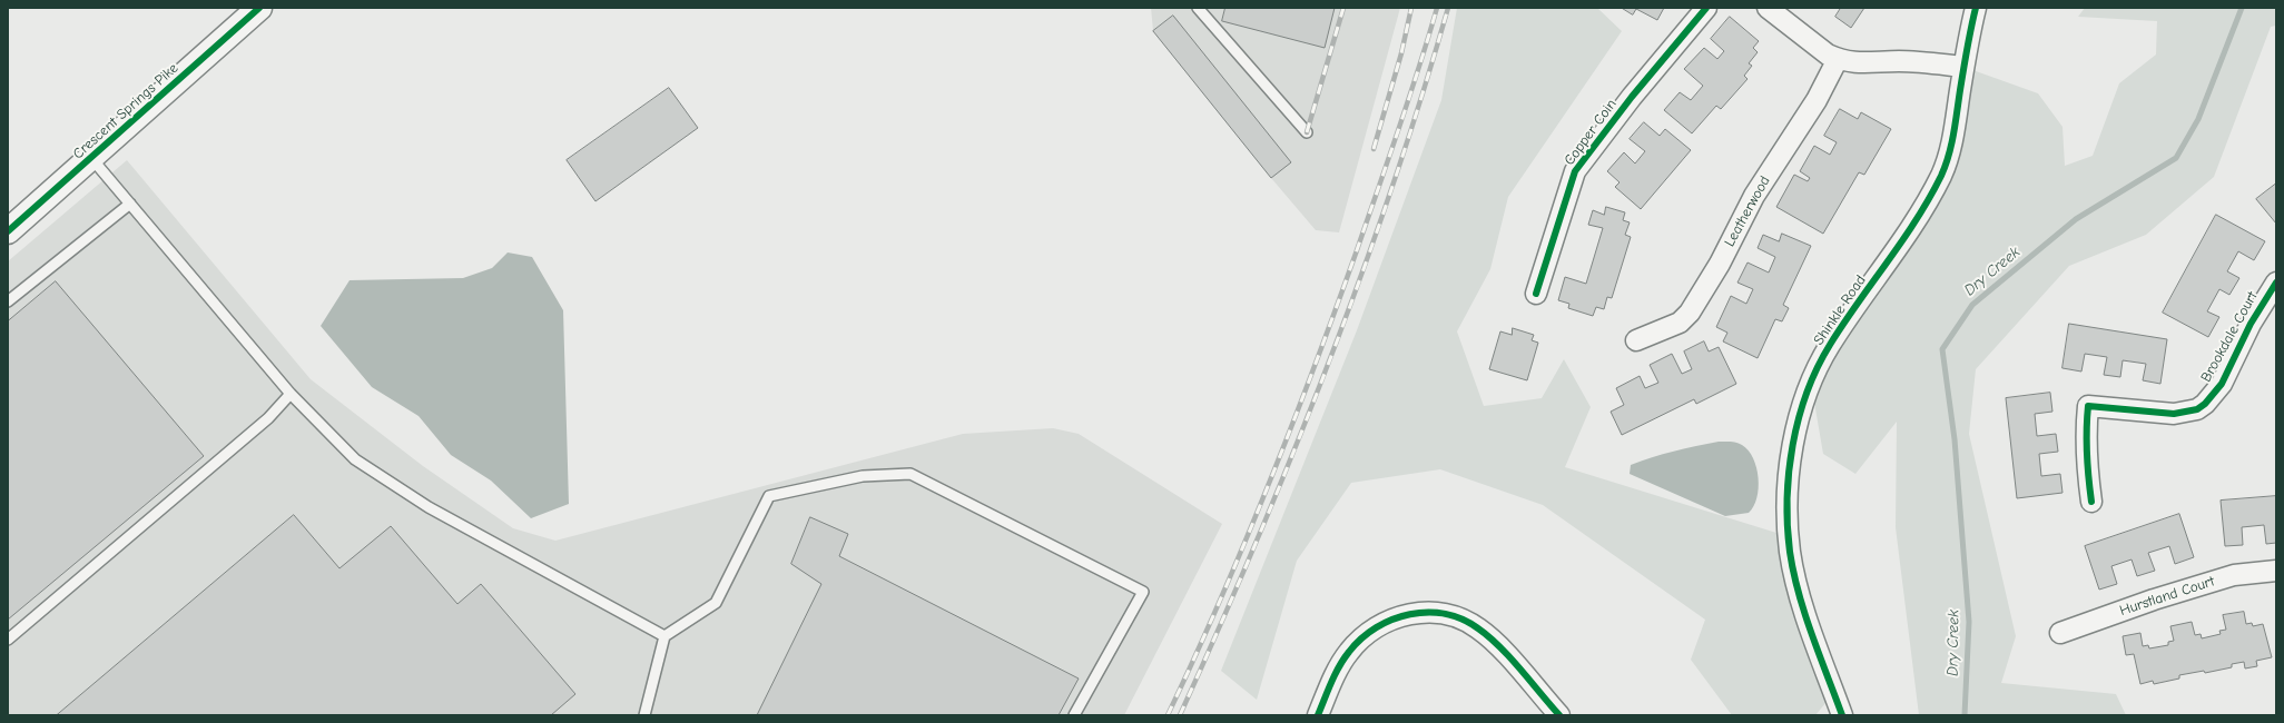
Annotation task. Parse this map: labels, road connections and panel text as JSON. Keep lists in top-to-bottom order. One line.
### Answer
{"streets":{"main road":["Crescent Springs Pike"],"street":["Copper Coin","Leatherwood","Shinkle Road","Brookdale Court","Hurstland Court"]},"water":["Dry Creek"]}
